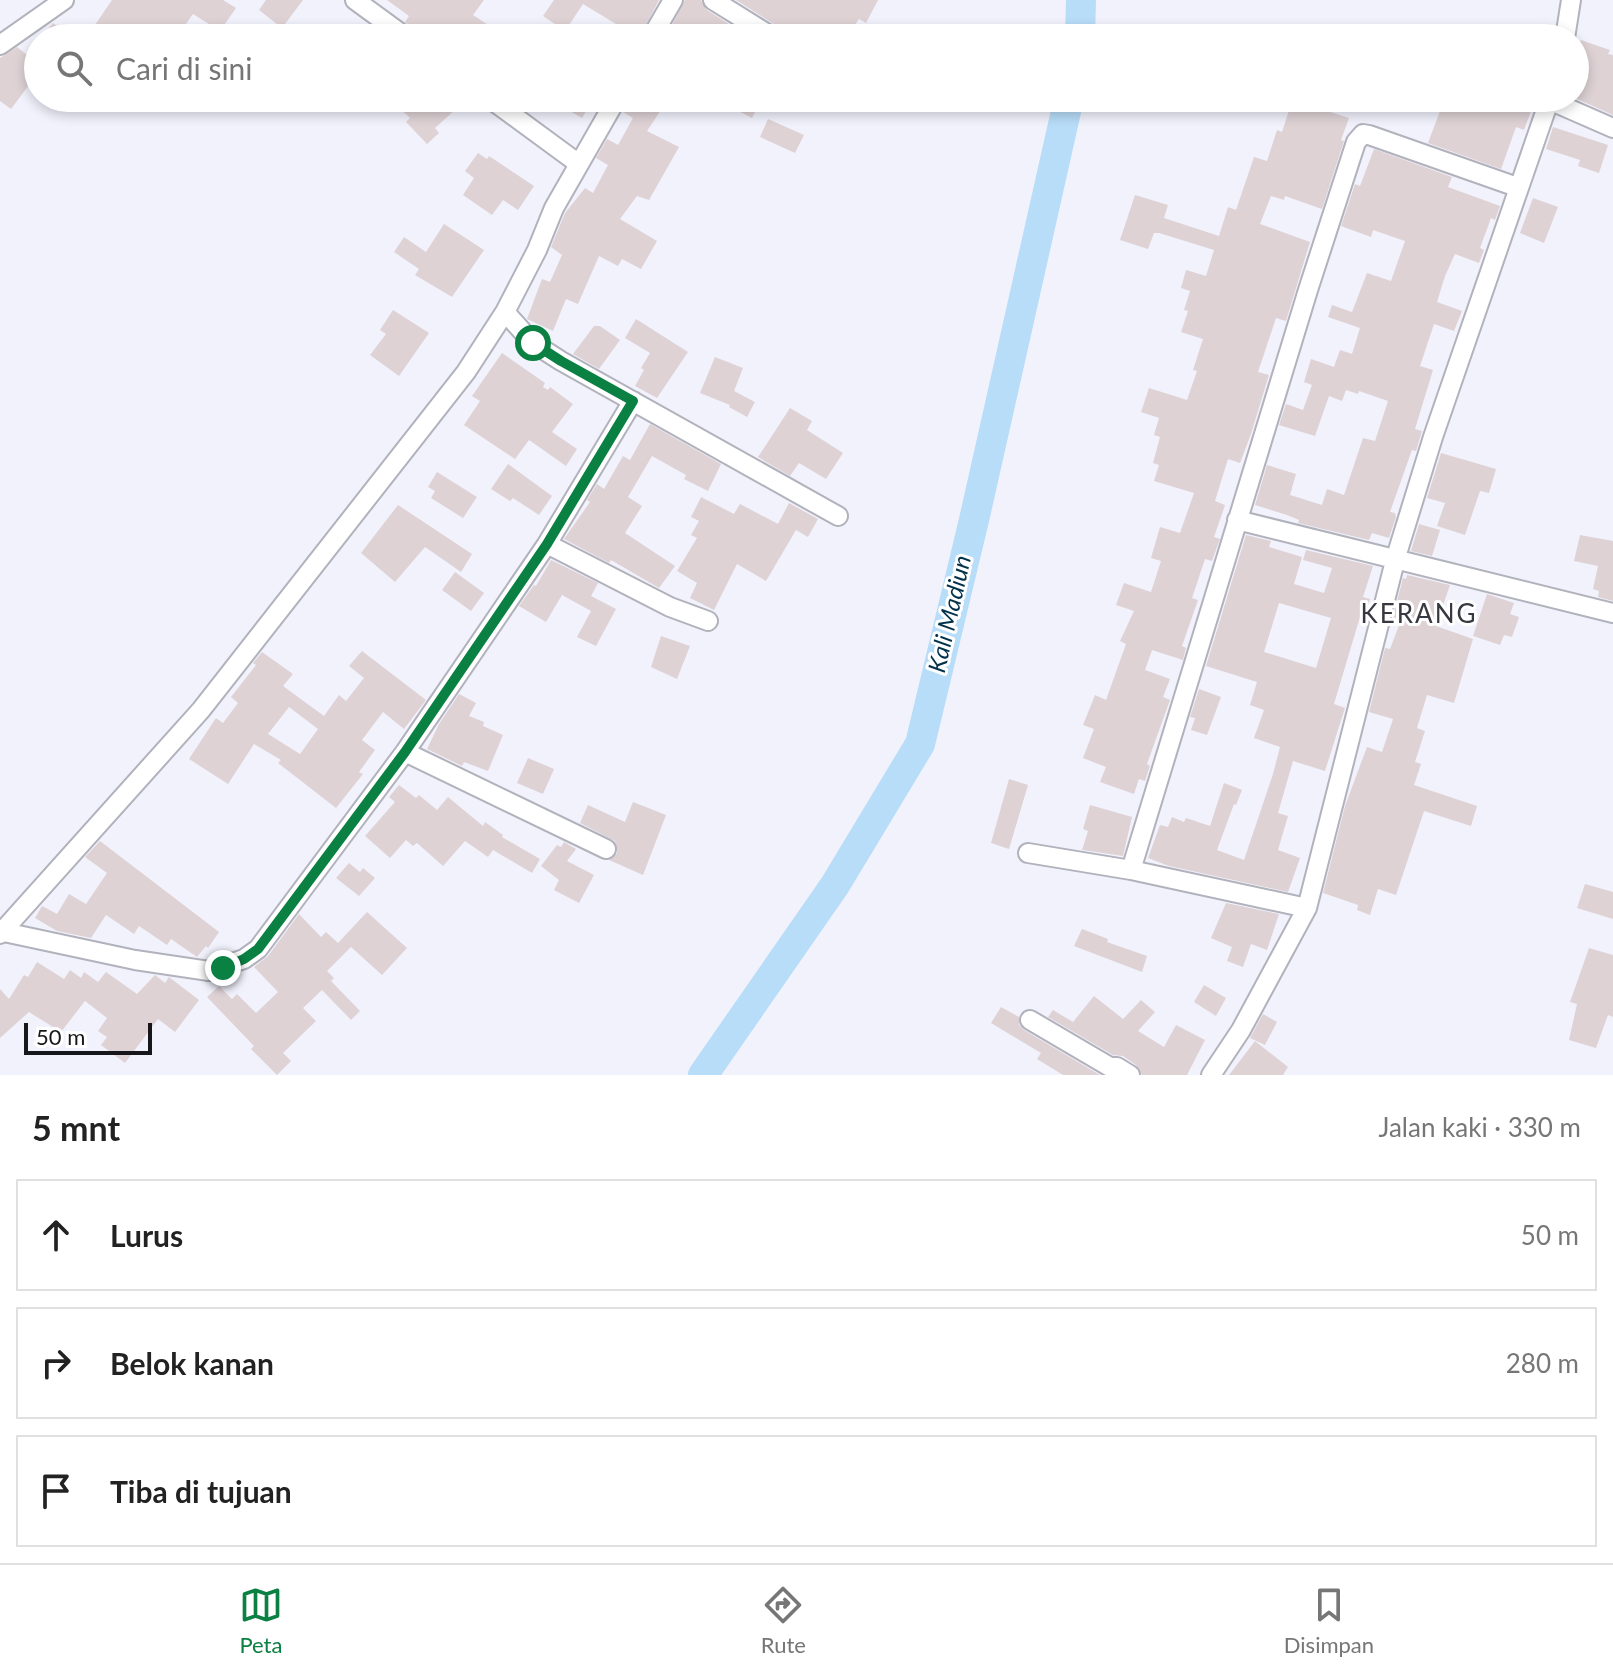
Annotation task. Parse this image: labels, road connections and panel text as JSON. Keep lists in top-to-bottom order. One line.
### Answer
{"districts":["KERANG"],"water":["Kali Madiun"],"scale_bar":"50 m","page":{"search":"Cari di sini","scale":"50 m","heading":["5 mnt","Jalan kaki · 330 m"],"list":[["Lurus","50 m"],["Belok kanan","280 m"],"Tiba di tujuan"],"nav":["Peta","Rute","Disimpan"]}}
